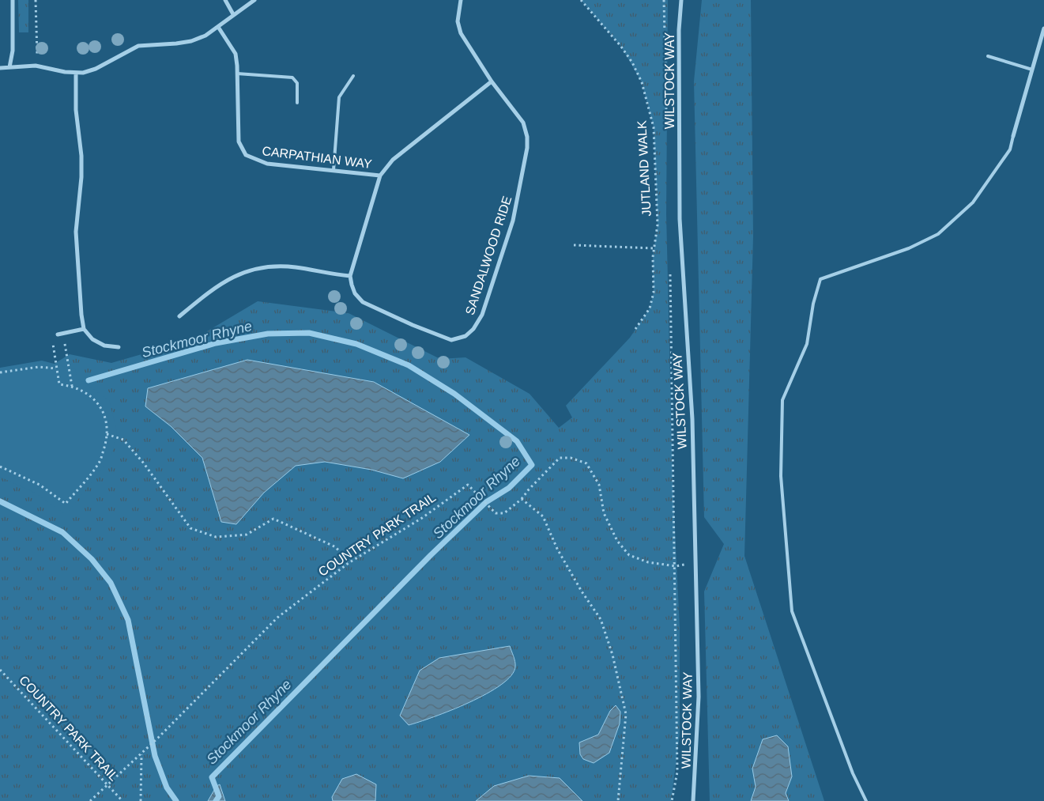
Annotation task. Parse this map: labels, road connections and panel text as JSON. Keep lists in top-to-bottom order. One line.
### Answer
{"streets":{"street":["WILSTOCK WAY","CARPATHIAN WAY","SANDALWOOD RIDE"],"path":["JUTLAND WALK","COUNTRY PARK TRAIL"]},"water":["Stockmoor Rhyne"]}
